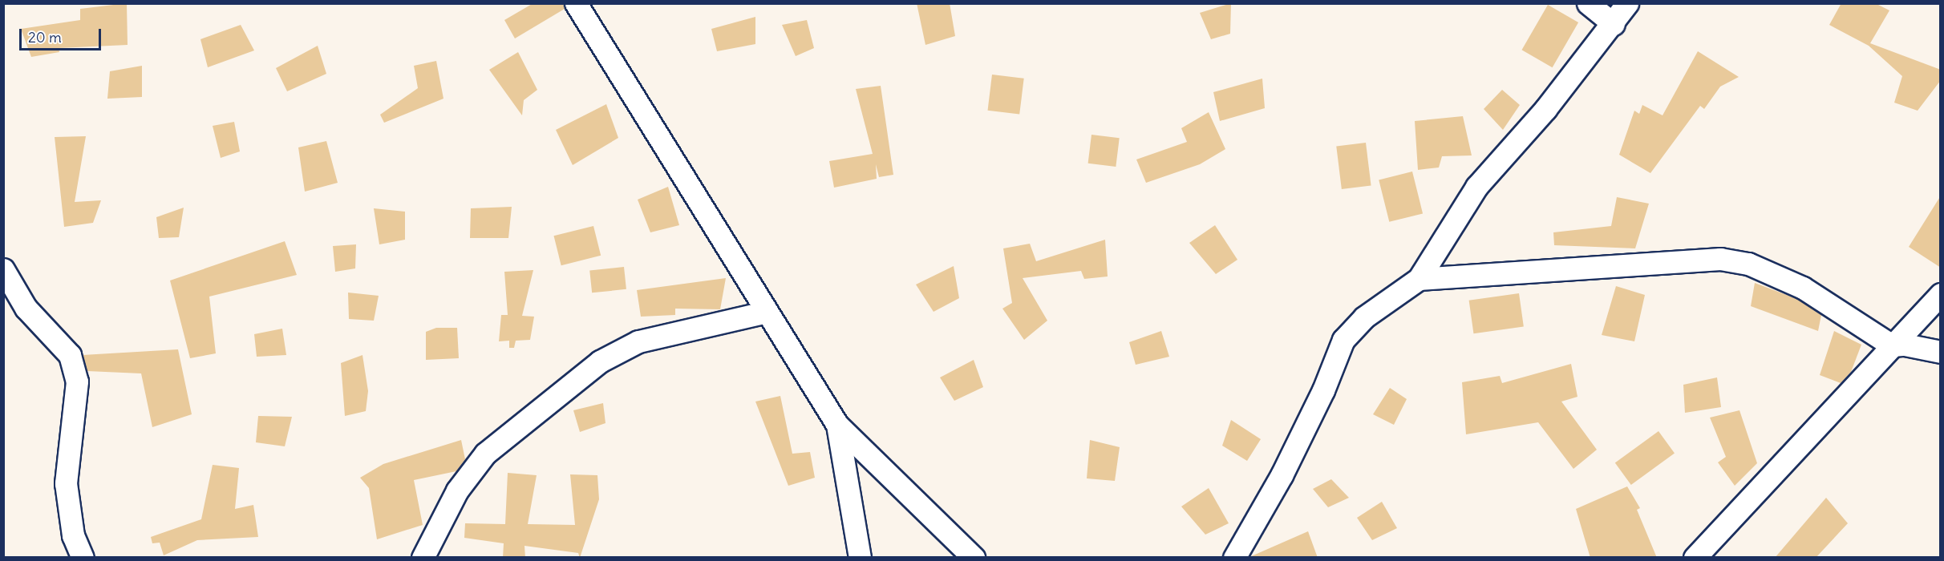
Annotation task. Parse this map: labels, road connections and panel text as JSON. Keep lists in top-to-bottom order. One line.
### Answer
{"scale_bar":"20 m"}
